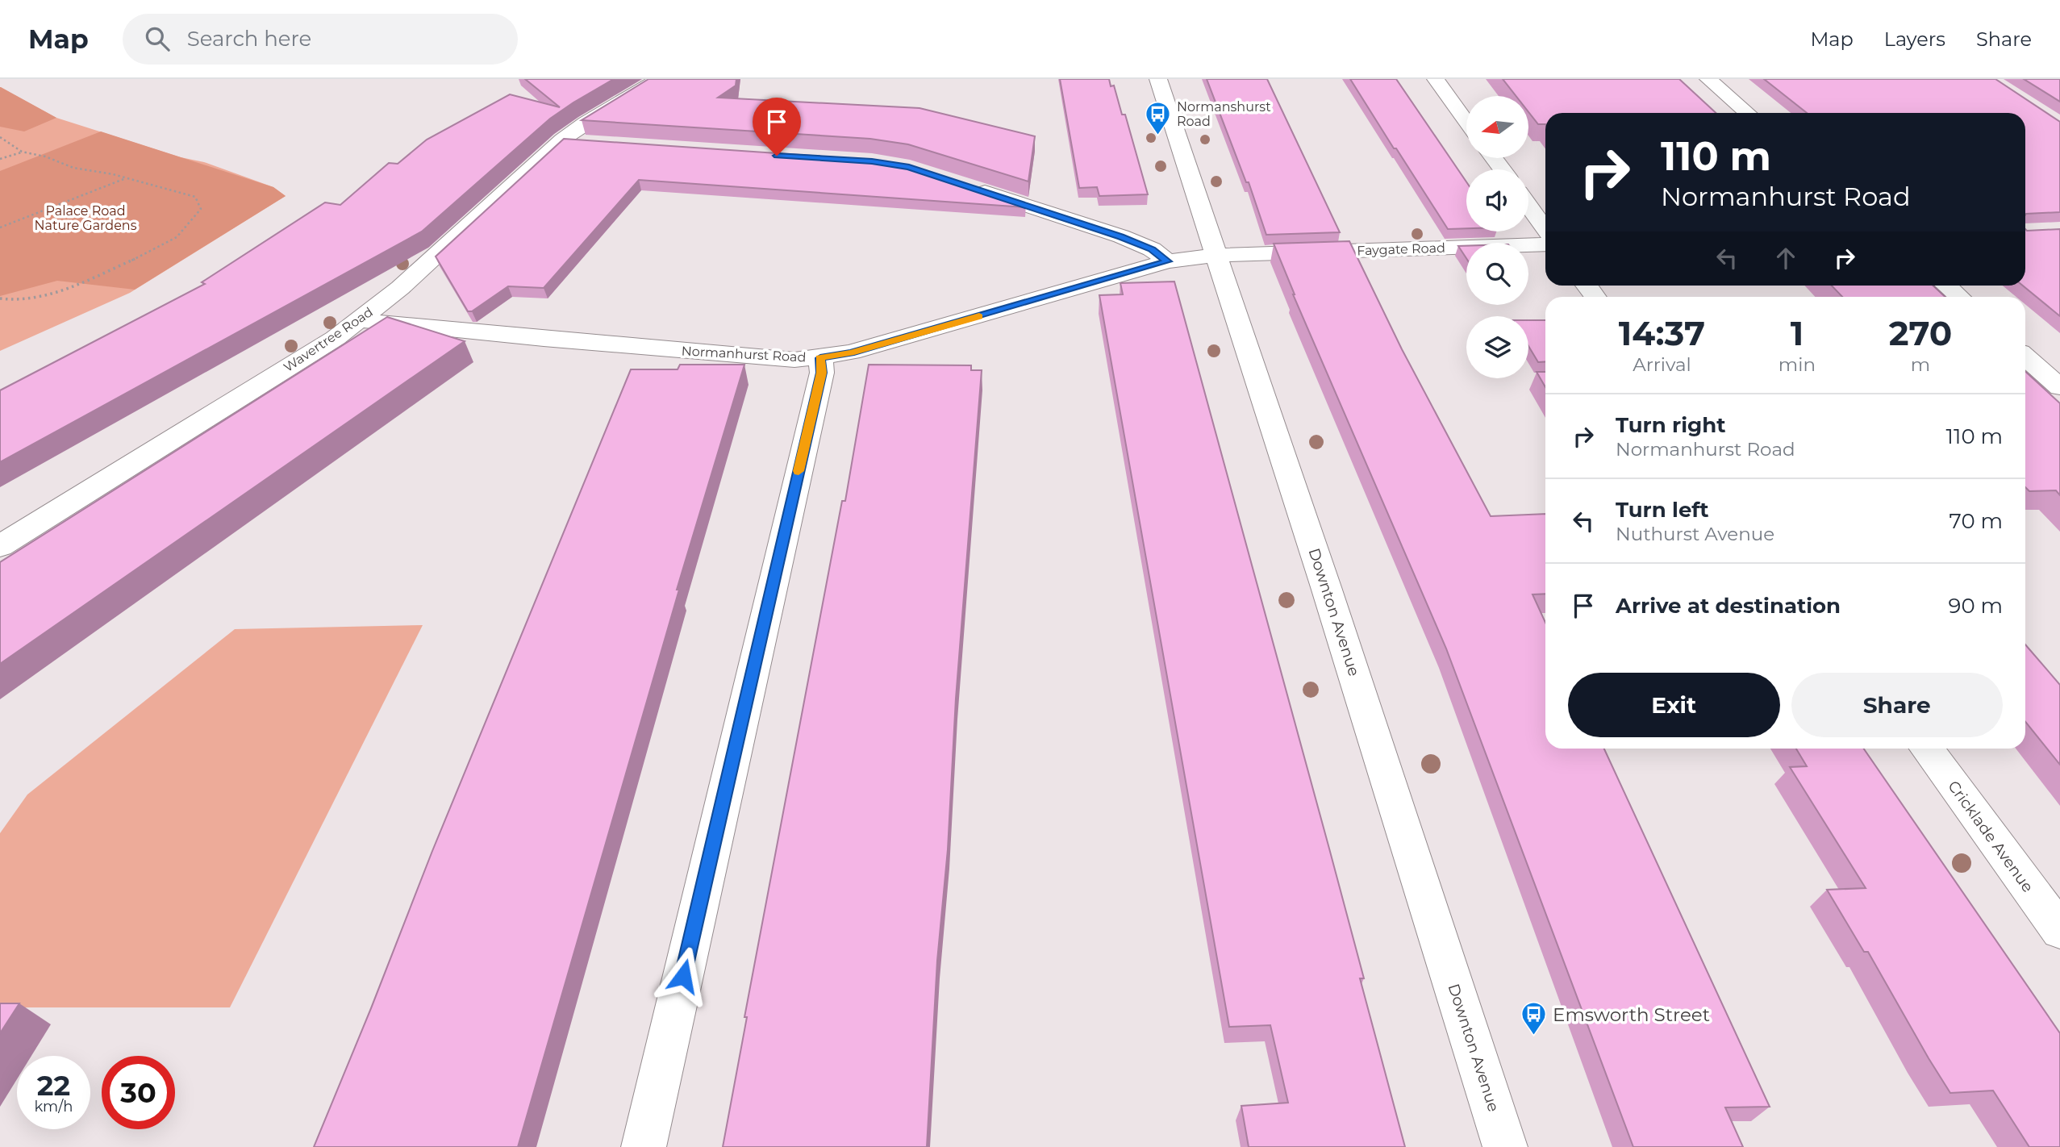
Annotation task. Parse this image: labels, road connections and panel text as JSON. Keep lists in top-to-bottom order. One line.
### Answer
{"streets":{"street":["Faygate Road","Wavertree Road","Normanhurst Road","Downton Avenue","Cricklade Avenue"]},"crossings":[["Faygate Road","Normanhurst Road"],["Faygate Road","Downton Avenue"],["Wavertree Road","Normanhurst Road"],["Normanhurst Road","Downton Avenue"]],"parks":["Palace Road Nature Gardens"],"places":{"bus stop":["Normanshurst Road","Emsworth Street"]},"north":"left","page":{"header":"Map","search":"Search here","nav":["Map","Layers","Share"],"turn":["110 m","Normanhurst Road"],"eta":["14:37","Arrival","1","min","270","m"],"list":[{"name":"Turn right","note":"Normanhurst Road","value":"110 m"},{"name":"Turn left","note":"Nuthurst Avenue","value":"70 m"},{"name":"Arrive at destination","value":"90 m"}],"buttons":["Exit","Share"],"speed":"22 km/h","limit":"30"}}
